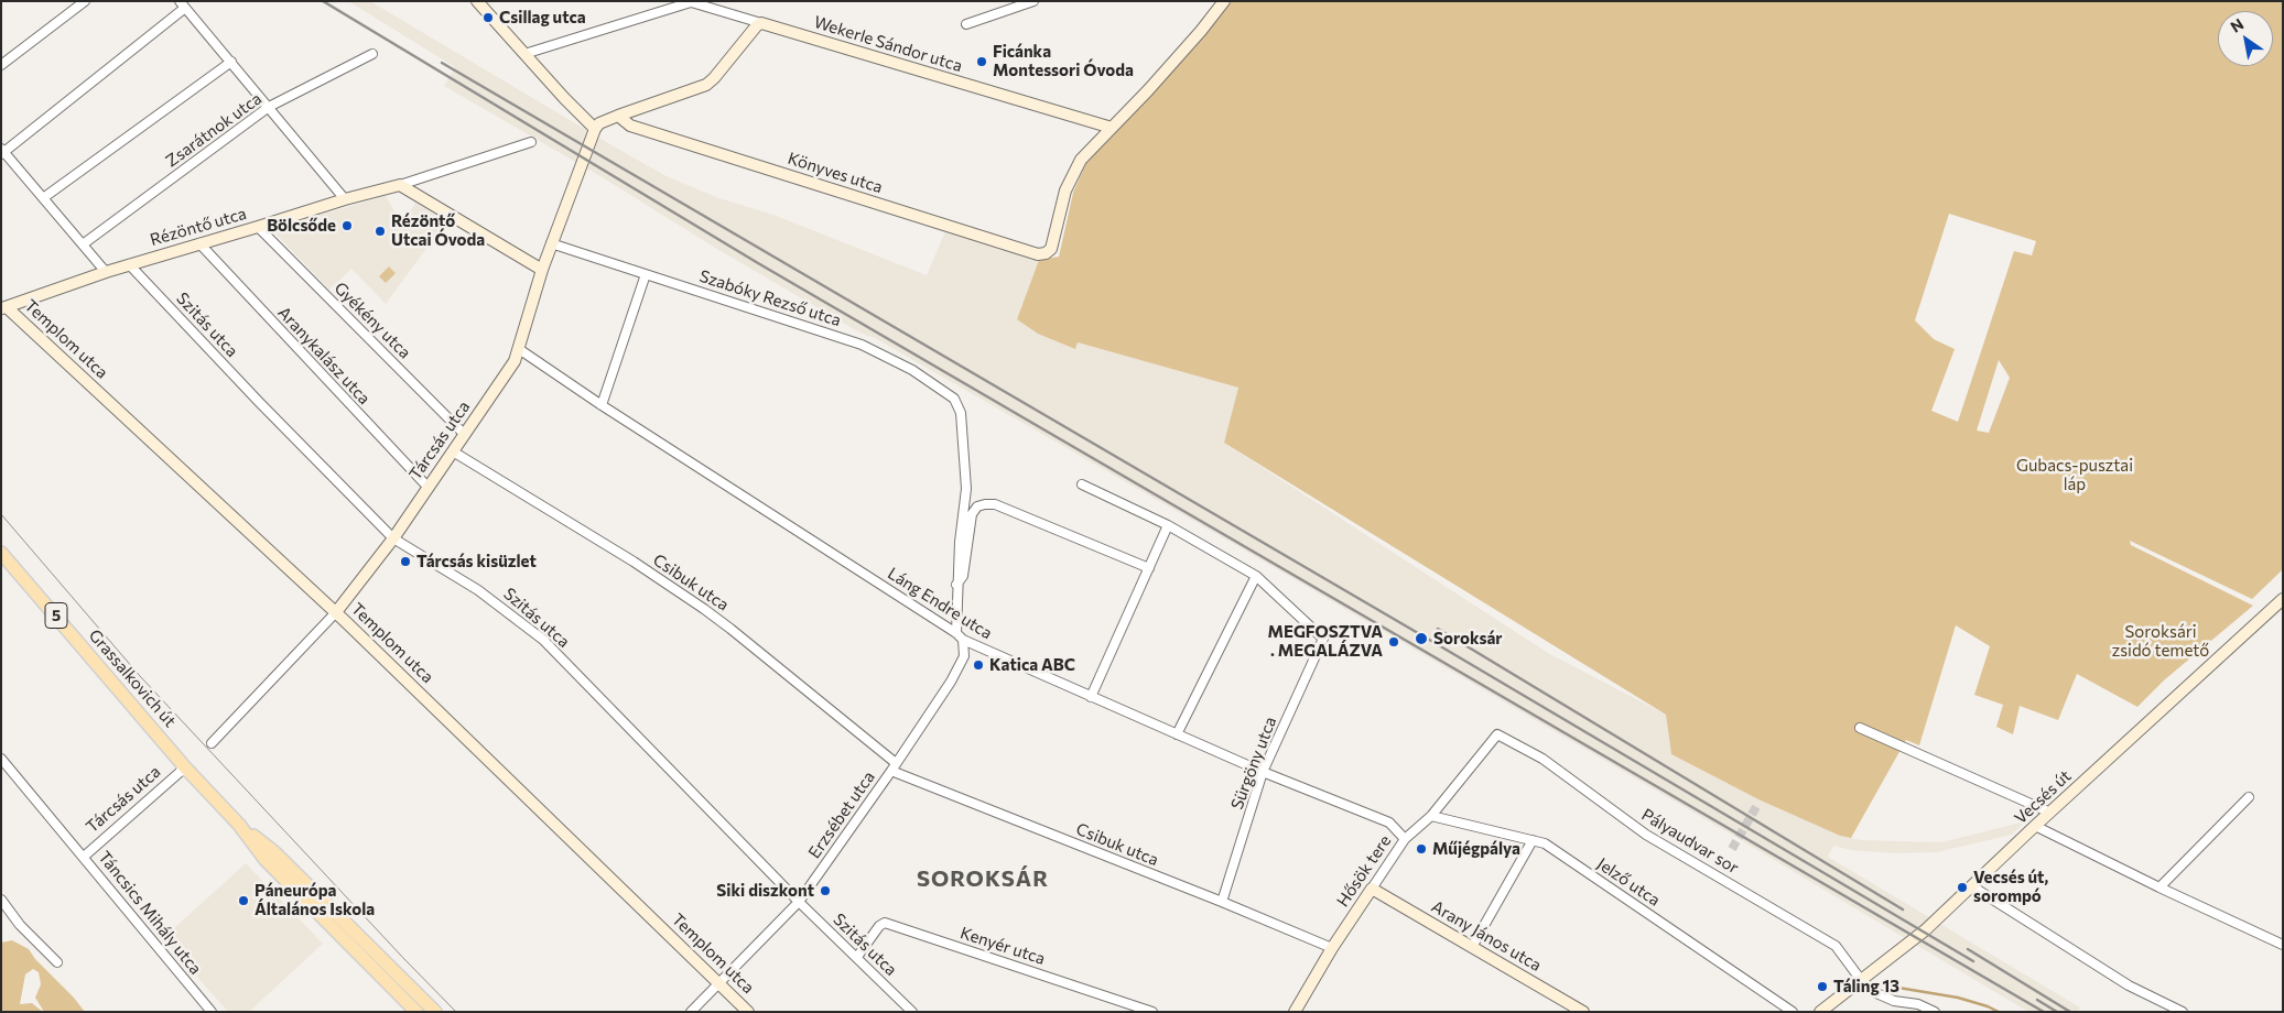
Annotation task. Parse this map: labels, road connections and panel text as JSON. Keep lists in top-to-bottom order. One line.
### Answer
{"streets":{"main road":["Wekerle Sándor utca","Könyves utca","Rézöntő utca","Templom utca","Tárcsás utca","5","Grassalkovich út","Vecsés út","Hősök tere","Arany János utca"],"street":["Zsarátnok utca","Szabóky Rezső utca","Gyékény utca","Szitás utca","Aranykalász utca","Csibuk utca","Láng Endre utca","Sürgöny utca","Erzsébet utca","Pályaudvar sor","Jelző utca","Táncsics Mihály utca","Kenyér utca"]},"crossings":[["Wekerle Sándor utca","Könyves utca"],["Rézöntő utca","Gyékény utca"],["Rézöntő utca","Szitás utca"],["Rézöntő utca","Templom utca"],["Rézöntő utca","Aranykalász utca"],["Szabóky Rezső utca","Tárcsás utca"],["Gyékény utca","Tárcsás utca"],["Szitás utca","Tárcsás utca"],["Szitás utca","Erzsébet utca"],["Szitás utca","Kenyér utca"],["Templom utca","Tárcsás utca"],["Templom utca","Erzsébet utca"],["Aranykalász utca","Tárcsás utca"],["Tárcsás utca","Csibuk utca"],["Tárcsás utca","Láng Endre utca"],["Tárcsás utca","Grassalkovich út"],["Tárcsás utca","Táncsics Mihály utca"],["Csibuk utca","Sürgöny utca"],["Csibuk utca","Erzsébet utca"],["Csibuk utca","Hősök tere"],["Láng Endre utca","Sürgöny utca"],["Láng Endre utca","Erzsébet utca"],["Láng Endre utca","Hősök tere"],["Vecsés út","Pályaudvar sor"],["Pályaudvar sor","Hősök tere"],["Hősök tere","Jelző utca"],["Hősök tere","Arany János utca"]],"districts":["SOROKSÁR"],"parks":["Gubacs-pusztai láp","Soroksári zsidó temető"],"places":["Csillag utca","Ficánka Montessori Óvoda","Bölcsőde","Rézöntő Utcai Óvoda","Tárcsás kisüzlet","Soroksár","MEGFOSZTVA . MEGALÁZVA","Katica ABC","Műjégpálya","Vecsés út, sorompó","Siki diszkont","Páneurópa Általános Iskola","Táling 13"],"north":"top left"}
